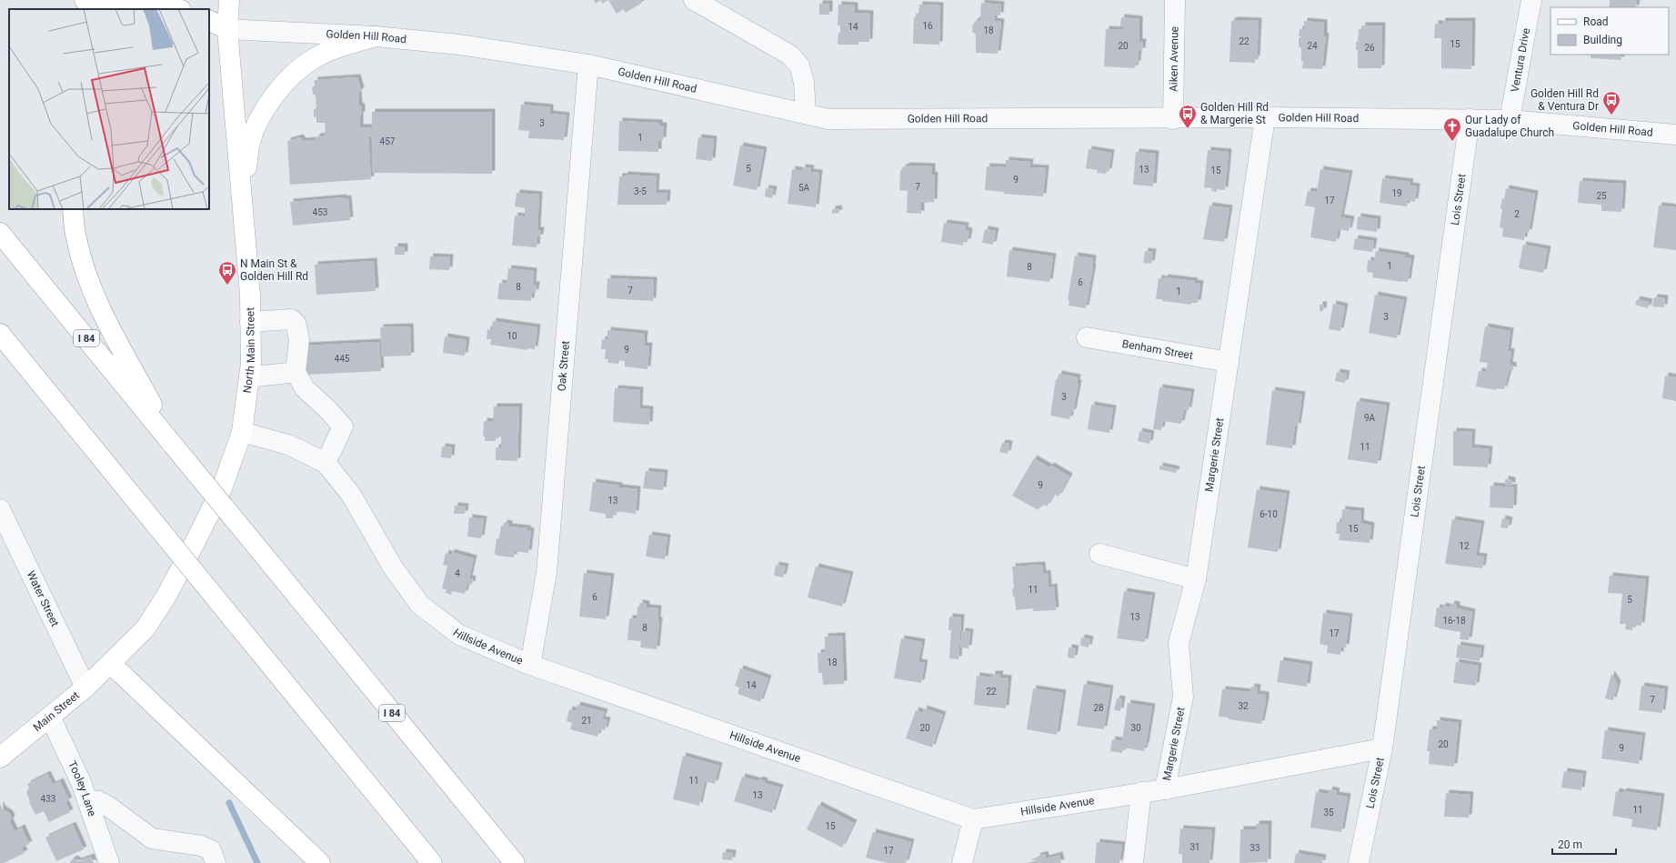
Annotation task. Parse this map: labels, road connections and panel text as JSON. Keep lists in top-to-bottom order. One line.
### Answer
{"streets":{"main road":["I 84","North Main Street","Main Street"],"street":["Golden Hill Road","Aiken Avenue","Ventura Drive","Lois Street","Benham Street","Oak Street","Margerie Street","Water Street","Hillside Avenue","Tooley Lane"]},"crossings":[["Golden Hill Road","Aiken Avenue"],["Golden Hill Road","Ventura Drive"],["Golden Hill Road","Lois Street"],["Golden Hill Road","North Main Street"],["Golden Hill Road","Oak Street"],["Golden Hill Road","Margerie Street"],["Lois Street","Hillside Avenue"],["Benham Street","Margerie Street"],["North Main Street","Hillside Avenue"],["North Main Street","Main Street"],["Oak Street","Hillside Avenue"],["Margerie Street","Hillside Avenue"],["Water Street","Main Street"],["Main Street","Tooley Lane"]],"places":{"bus stop":["Golden Hill Rd & Ventura Dr","Golden Hill Rd & Margerie St","N Main St & Golden Hill Rd"],"church":["Our Lady of Guadalupe Church"]},"house_numbers":["16","14","18","22","15","20","24","26","3","1","457","5","13","15","9","7","5A","3-5","19","25","17","453","2","1","8","6","8","7","1","3","10","9","445","3","9A","11","9","13","6-10","15","12","4","11","6","5","13","16-18","8","17","18","14","22","7","32","28","21","20","30","20","9","11","13","433","11","35","15","31","33","17"],"legend":["Road","Building"],"scale_bar":"20 m"}
